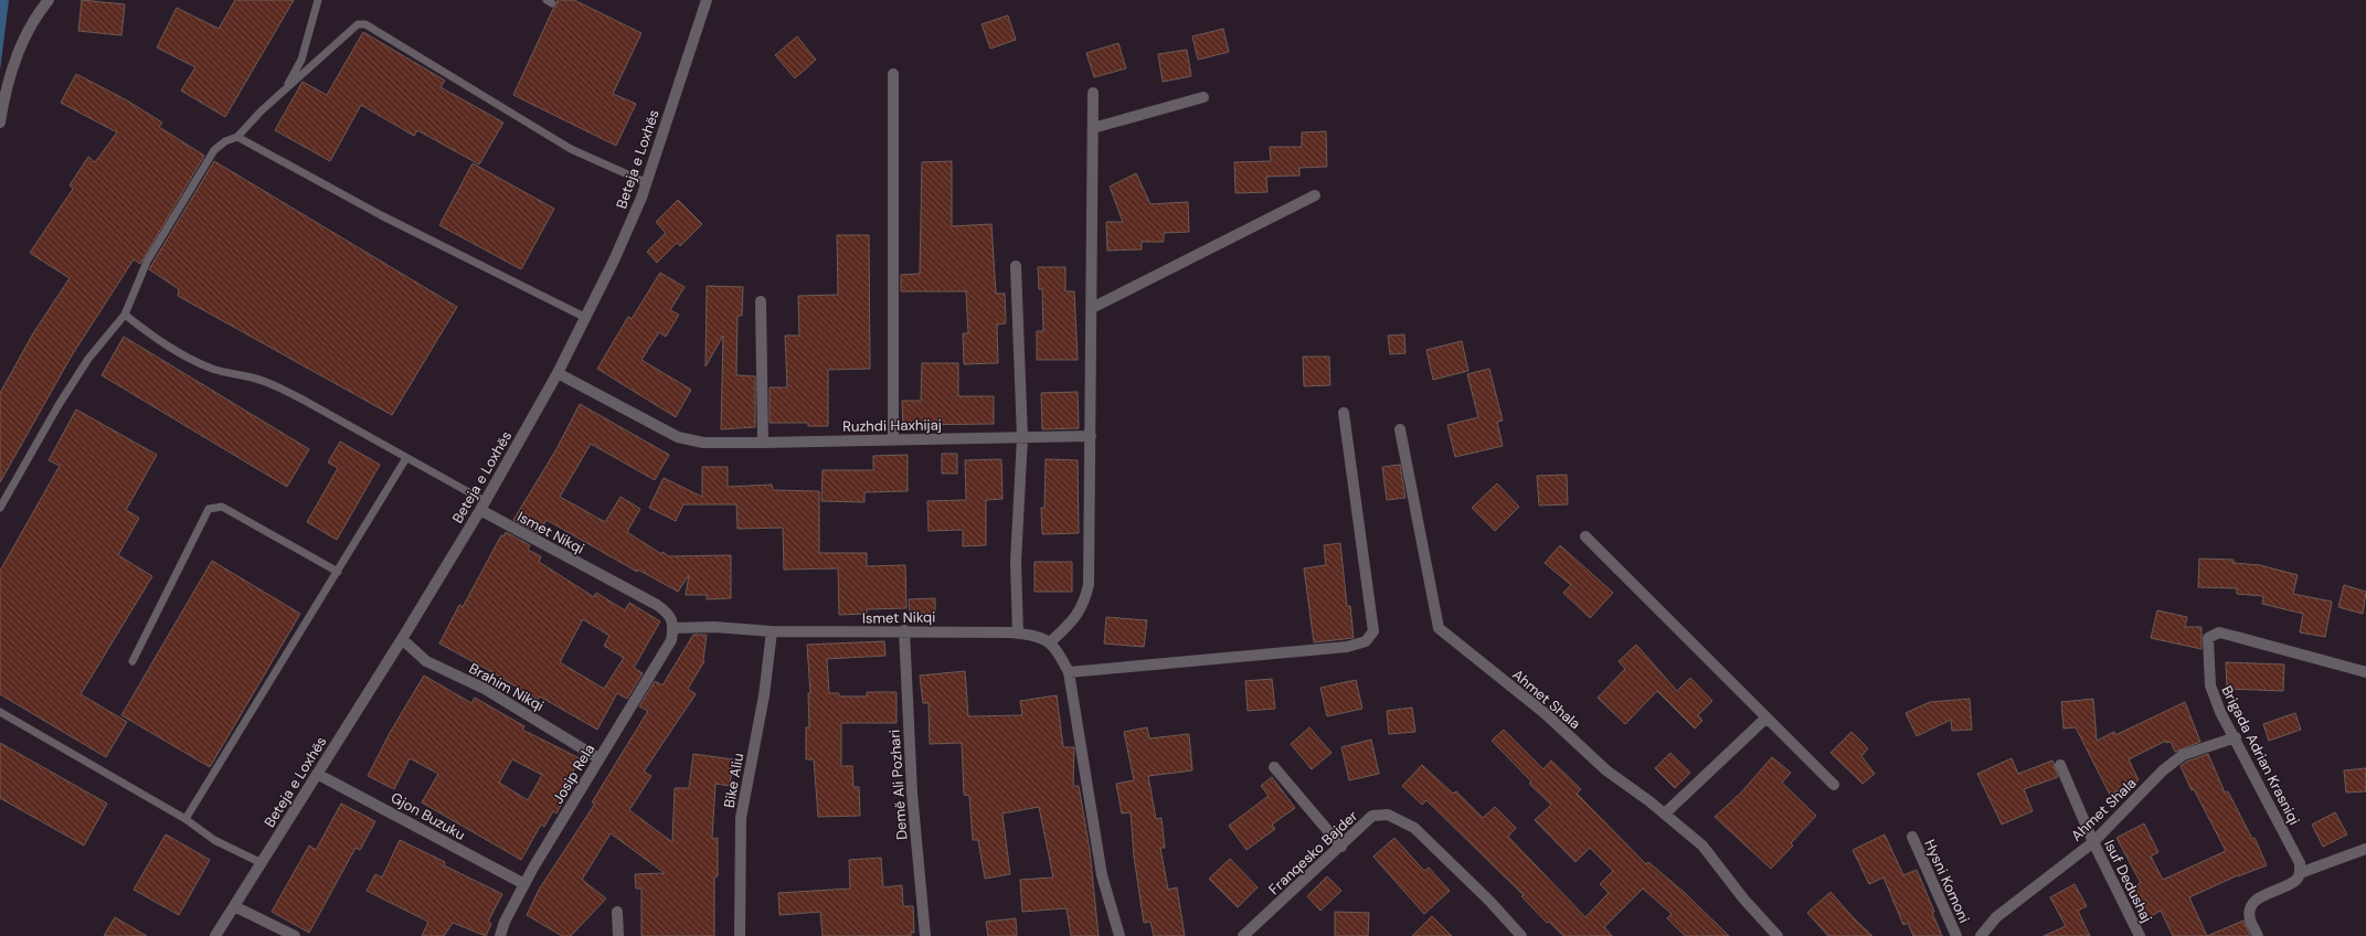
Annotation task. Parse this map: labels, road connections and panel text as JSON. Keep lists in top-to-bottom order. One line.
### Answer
{"streets":{"street":["Beteja e Loxhës","Ruzhdi Haxhijaj","Ismet Nikqi","Brahim Nikqi","Ahmet Shala","Brigada Adrian Krasniqi","Josip Rela","Bike Aliu","Demë Ali Pozhari","Gjon Buzuku","Franqesko Bajder","Hysni Komoni","Isuf Dedushaj"]},"crossings":[["Beteja e Loxhës","Ruzhdi Haxhijaj"],["Beteja e Loxhës","Ismet Nikqi"],["Beteja e Loxhës","Brahim Nikqi"],["Beteja e Loxhës","Gjon Buzuku"],["Ismet Nikqi","Josip Rela"],["Ismet Nikqi","Bike Aliu"],["Ismet Nikqi","Demë Ali Pozhari"],["Brahim Nikqi","Josip Rela"],["Ahmet Shala","Brigada Adrian Krasniqi"],["Ahmet Shala","Isuf Dedushaj"],["Josip Rela","Gjon Buzuku"]]}
